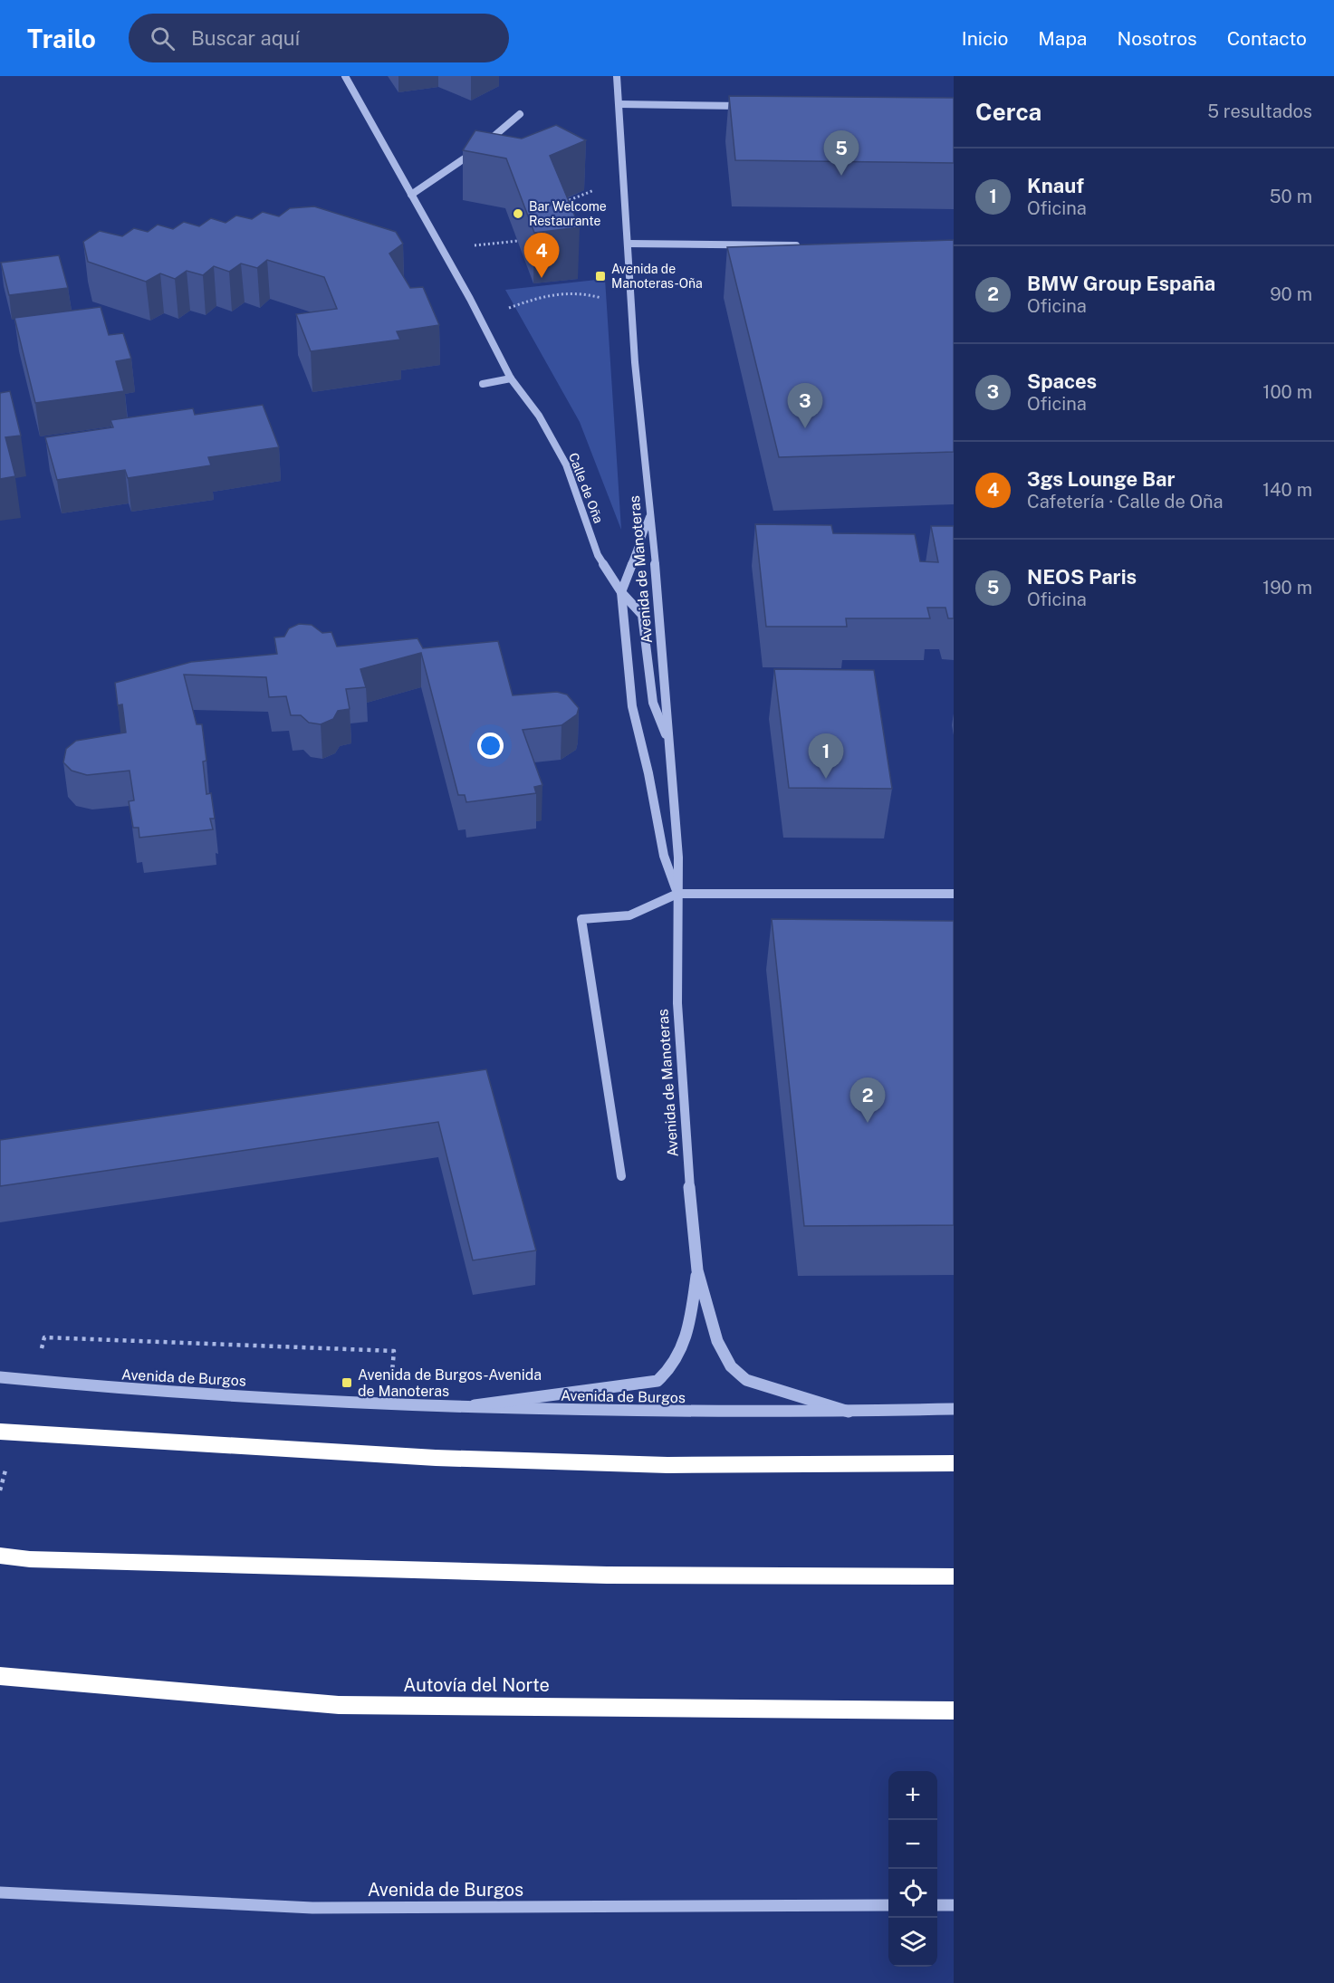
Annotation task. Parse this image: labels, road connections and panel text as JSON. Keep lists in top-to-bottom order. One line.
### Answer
{"streets":{"highway":["Autovía del Norte"],"street":["Calle de Oña","Avenida de Manoteras","Avenida de Burgos"]},"crossings":[["Calle de Oña","Avenida de Manoteras"],["Avenida de Manoteras","Avenida de Burgos"]],"places":{"other":["Bar Welcome Restaurante"],"transit":["Avenida de Manoteras-Oña","Avenida de Burgos-Avenida de Manoteras"]},"page":{"header":"Trailo","search":"Buscar aquí","nav":["Inicio","Mapa","Nosotros","Contacto"],"heading":["Cerca","5 resultados"],"pins":["5","4","3","1","2"],"list":[{"mark":"1","name":"Knauf","note":"Oficina","value":"50 m"},{"mark":"2","name":"BMW Group España","note":"Oficina","value":"90 m"},{"mark":"3","name":"Spaces","note":"Oficina","value":"100 m"},{"mark":"4","name":"3gs Lounge Bar","note":"Cafetería · Calle de Oña","value":"140 m"},{"mark":"5","name":"NEOS Paris","note":"Oficina","value":"190 m"}],"map_buttons":["+","−"]}}
